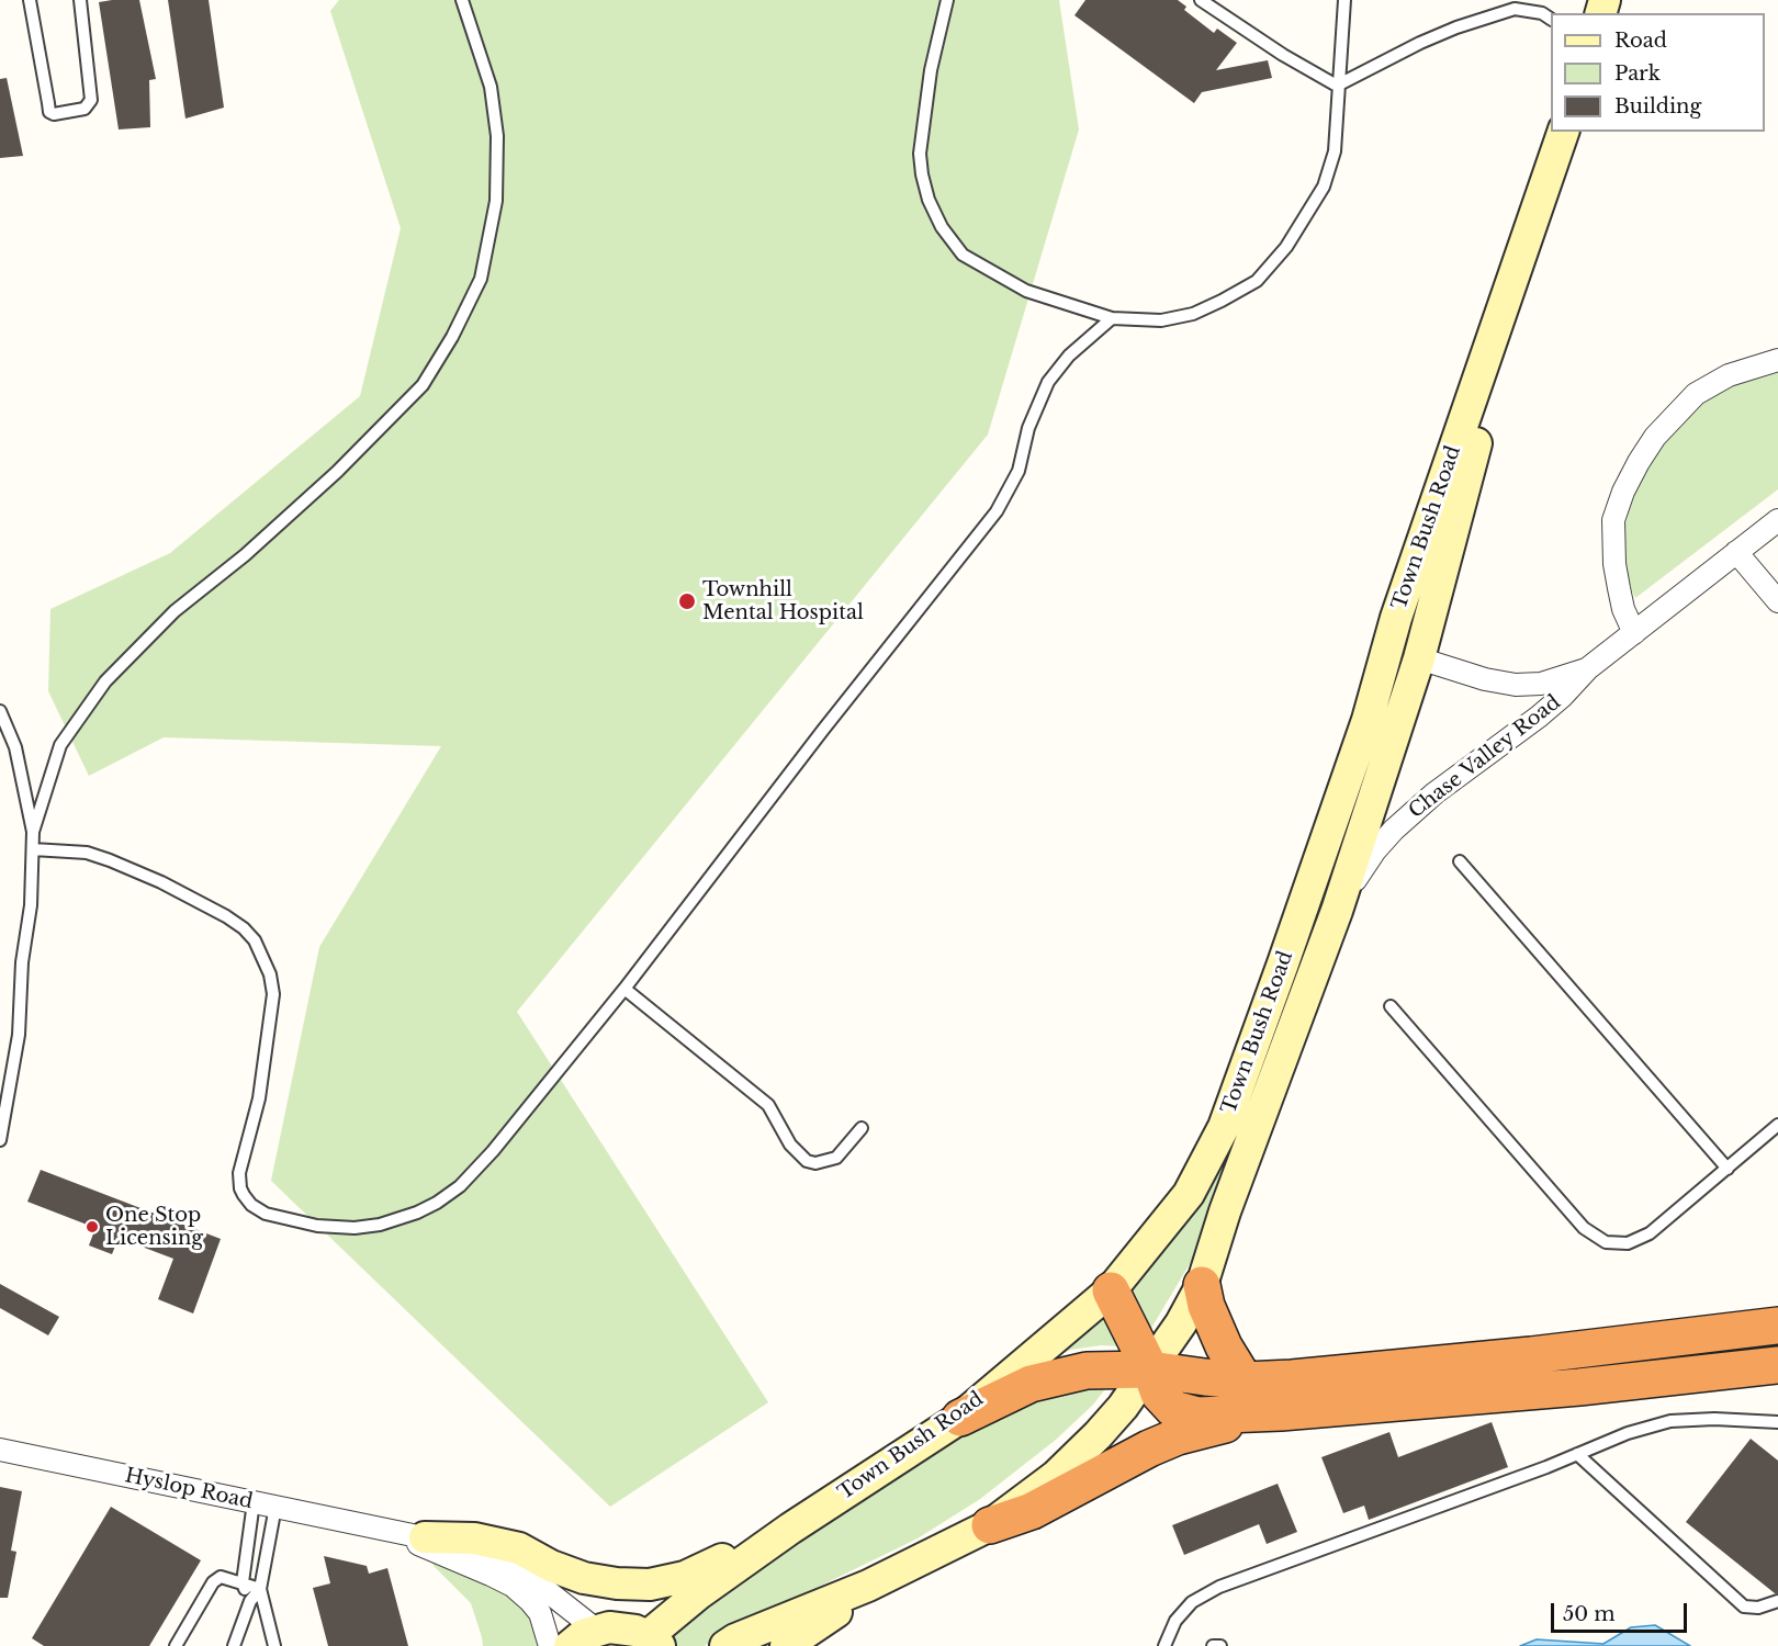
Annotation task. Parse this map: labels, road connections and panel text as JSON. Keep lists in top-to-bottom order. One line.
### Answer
{"streets":{"street":["Town Bush Road","Chase Valley Road","Hyslop Road"]},"crossings":[["Town Bush Road","Chase Valley Road"]],"places":["Townhill Mental Hospital","One Stop Licensing"],"legend":["Road","Park","Building"],"scale_bar":"50 m"}
